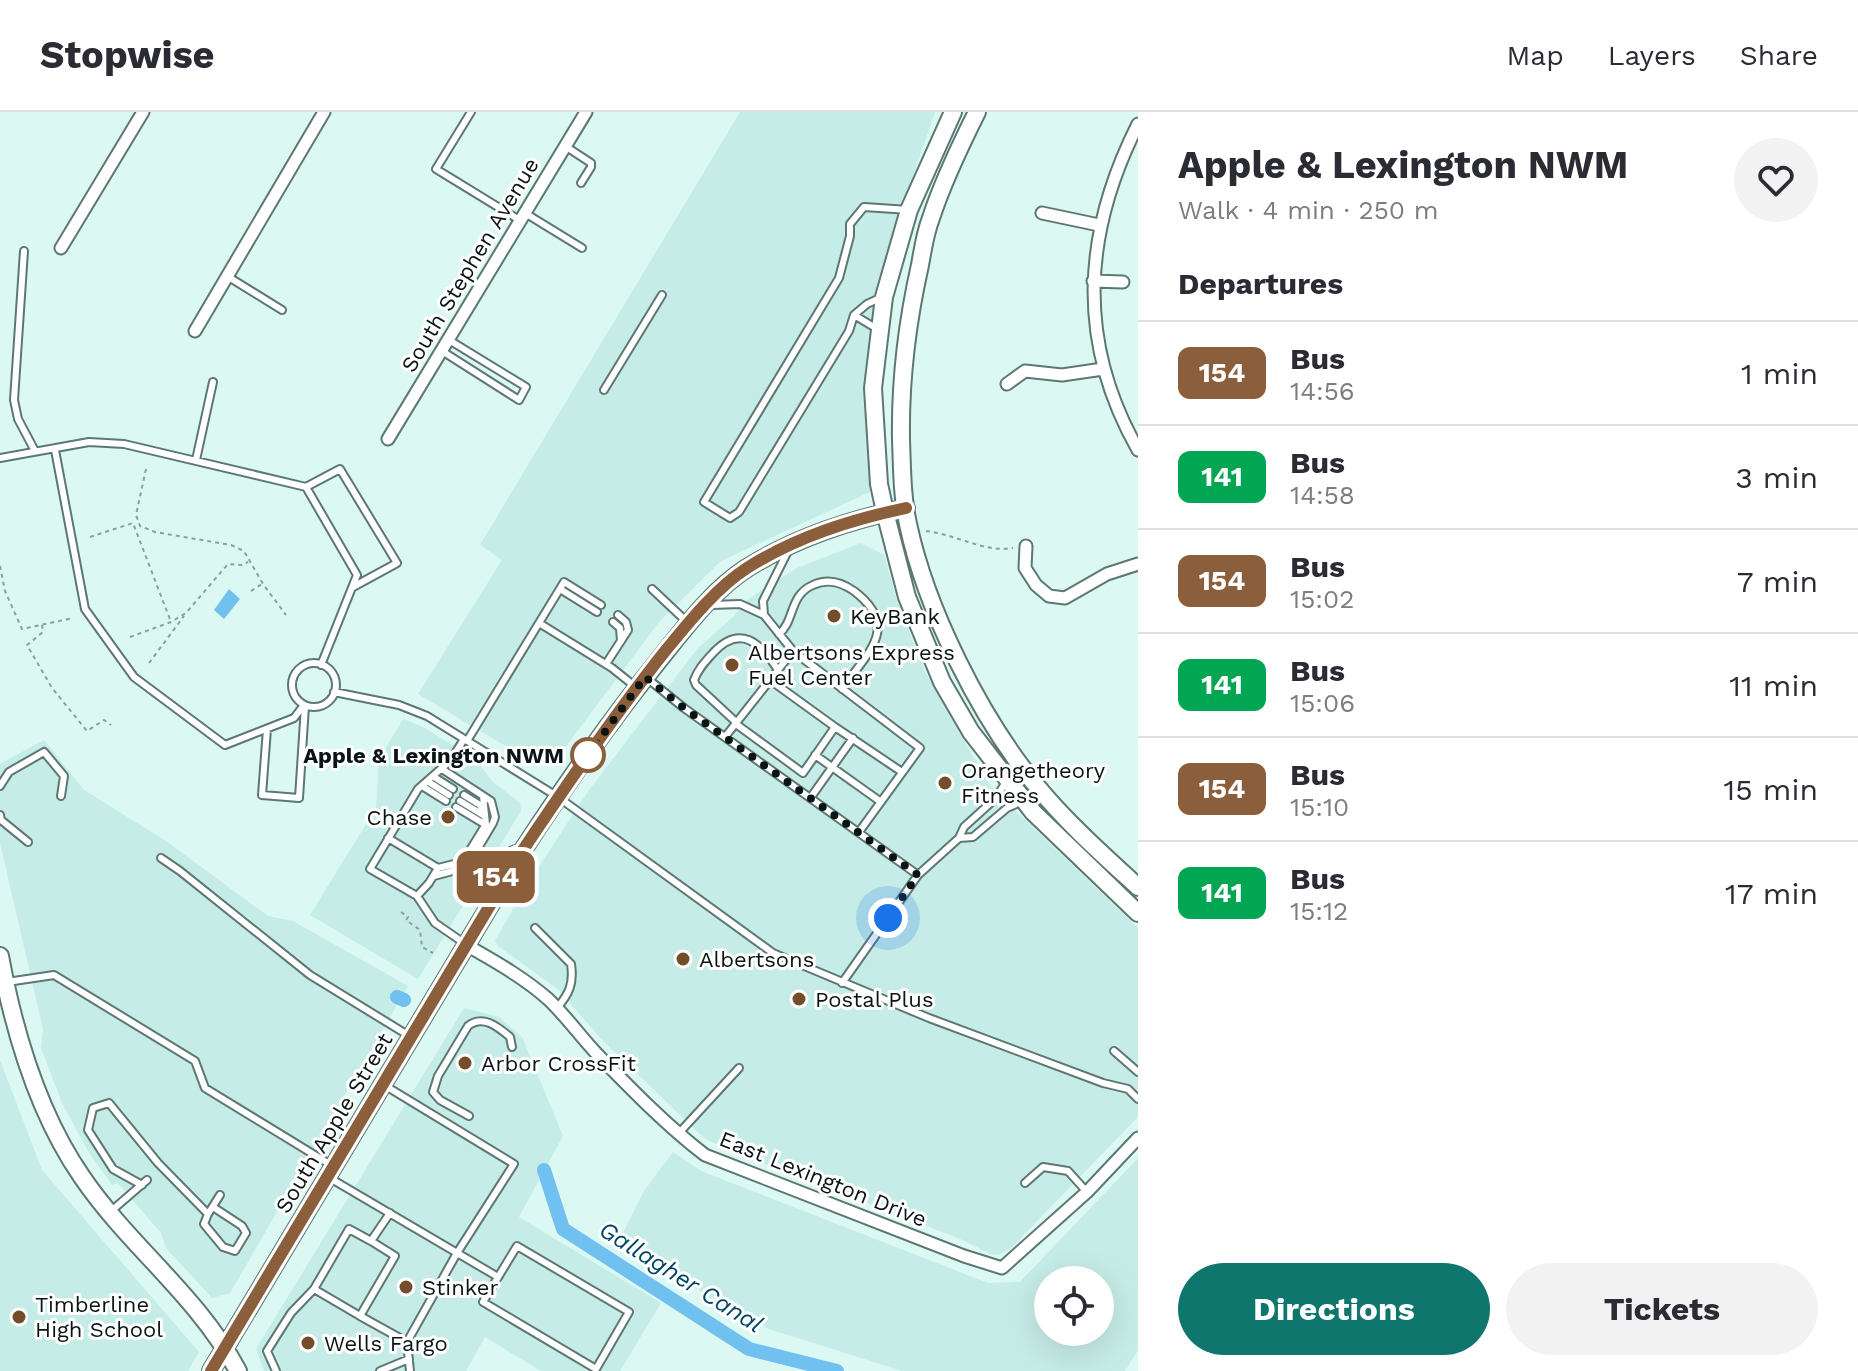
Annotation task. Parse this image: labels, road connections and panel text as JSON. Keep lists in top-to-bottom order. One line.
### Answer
{"streets":{"main road":["South Apple Street"],"street":["South Stephen Avenue","East Lexington Drive"]},"crossings":[["South Apple Street","East Lexington Drive"]],"water":["Gallagher Canal"],"places":["KeyBank","Albertsons Express Fuel Center","Apple & Lexington NWM","Orangetheory Fitness","Chase","Albertsons","Postal Plus","Arbor CrossFit","Stinker","Timberline High School","Wells Fargo"],"lines":["bus line 154"],"page":{"header":"Stopwise","nav":["Map","Layers","Share"],"on_map":"154","heading":[["Apple & Lexington NWM","Walk · 4 min · 250 m"],"Departures"],"list":[{"mark":"154","name":"Bus","note":"14:56","value":"1 min"},{"mark":"141","name":"Bus","note":"14:58","value":"3 min"},{"mark":"154","name":"Bus","note":"15:02","value":"7 min"},{"mark":"141","name":"Bus","note":"15:06","value":"11 min"},{"mark":"154","name":"Bus","note":"15:10","value":"15 min"},{"mark":"141","name":"Bus","note":"15:12","value":"17 min"}],"buttons":["Directions","Tickets"]}}
